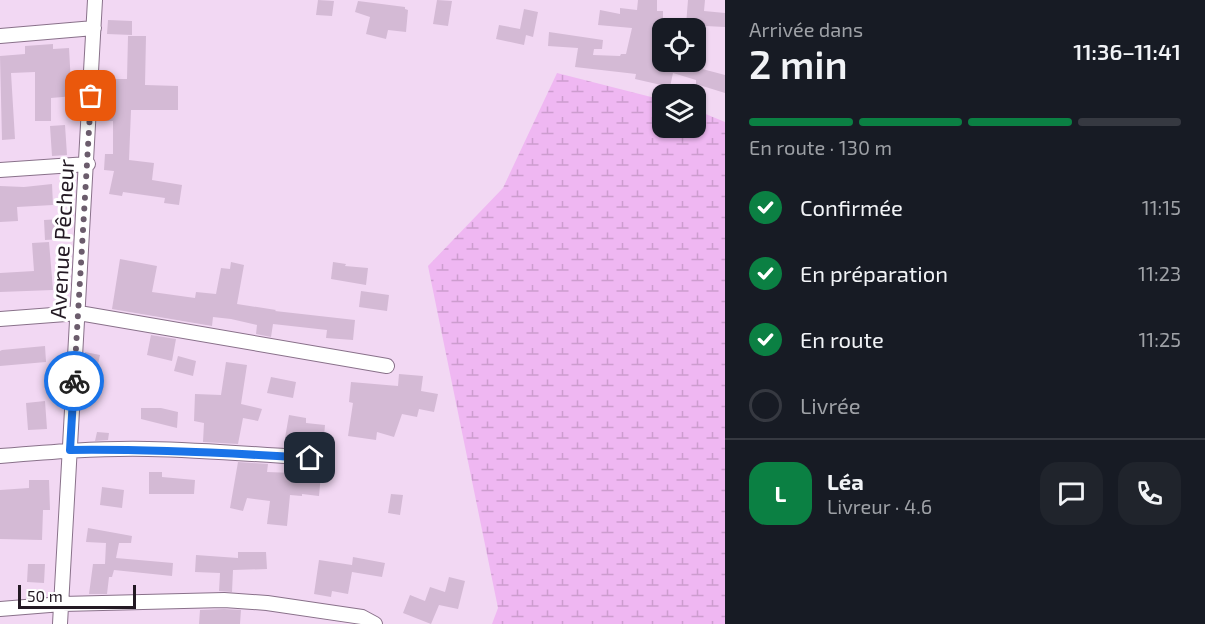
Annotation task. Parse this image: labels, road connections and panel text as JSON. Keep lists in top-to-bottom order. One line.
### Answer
{"streets":{"street":["Avenue Pêcheur"]},"scale_bar":"50 m","page":{"heading":["2 min","Arrivée dans","11:36–11:41"],"panel":["Léa","Livreur · 4.6"],"bar":"En route · 130 m","list":[["Confirmée","11:15"],["En préparation","11:23"],["En route","11:25"],"Livrée"],"round":"L","scale":"50 m"}}
